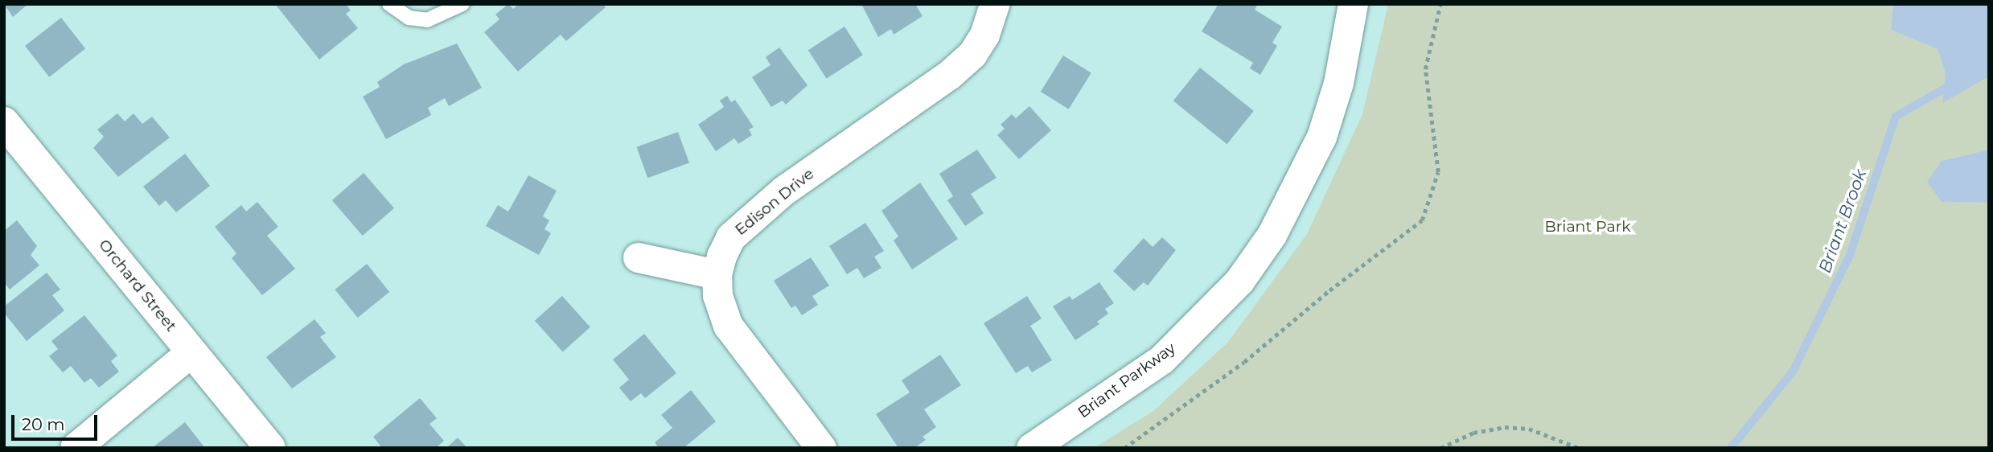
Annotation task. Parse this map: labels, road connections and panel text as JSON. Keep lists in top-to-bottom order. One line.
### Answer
{"streets":{"street":["Edison Drive","Orchard Street","Briant Parkway"]},"water":["Briant Brook"],"parks":["Briant Park"],"scale_bar":"20 m"}
